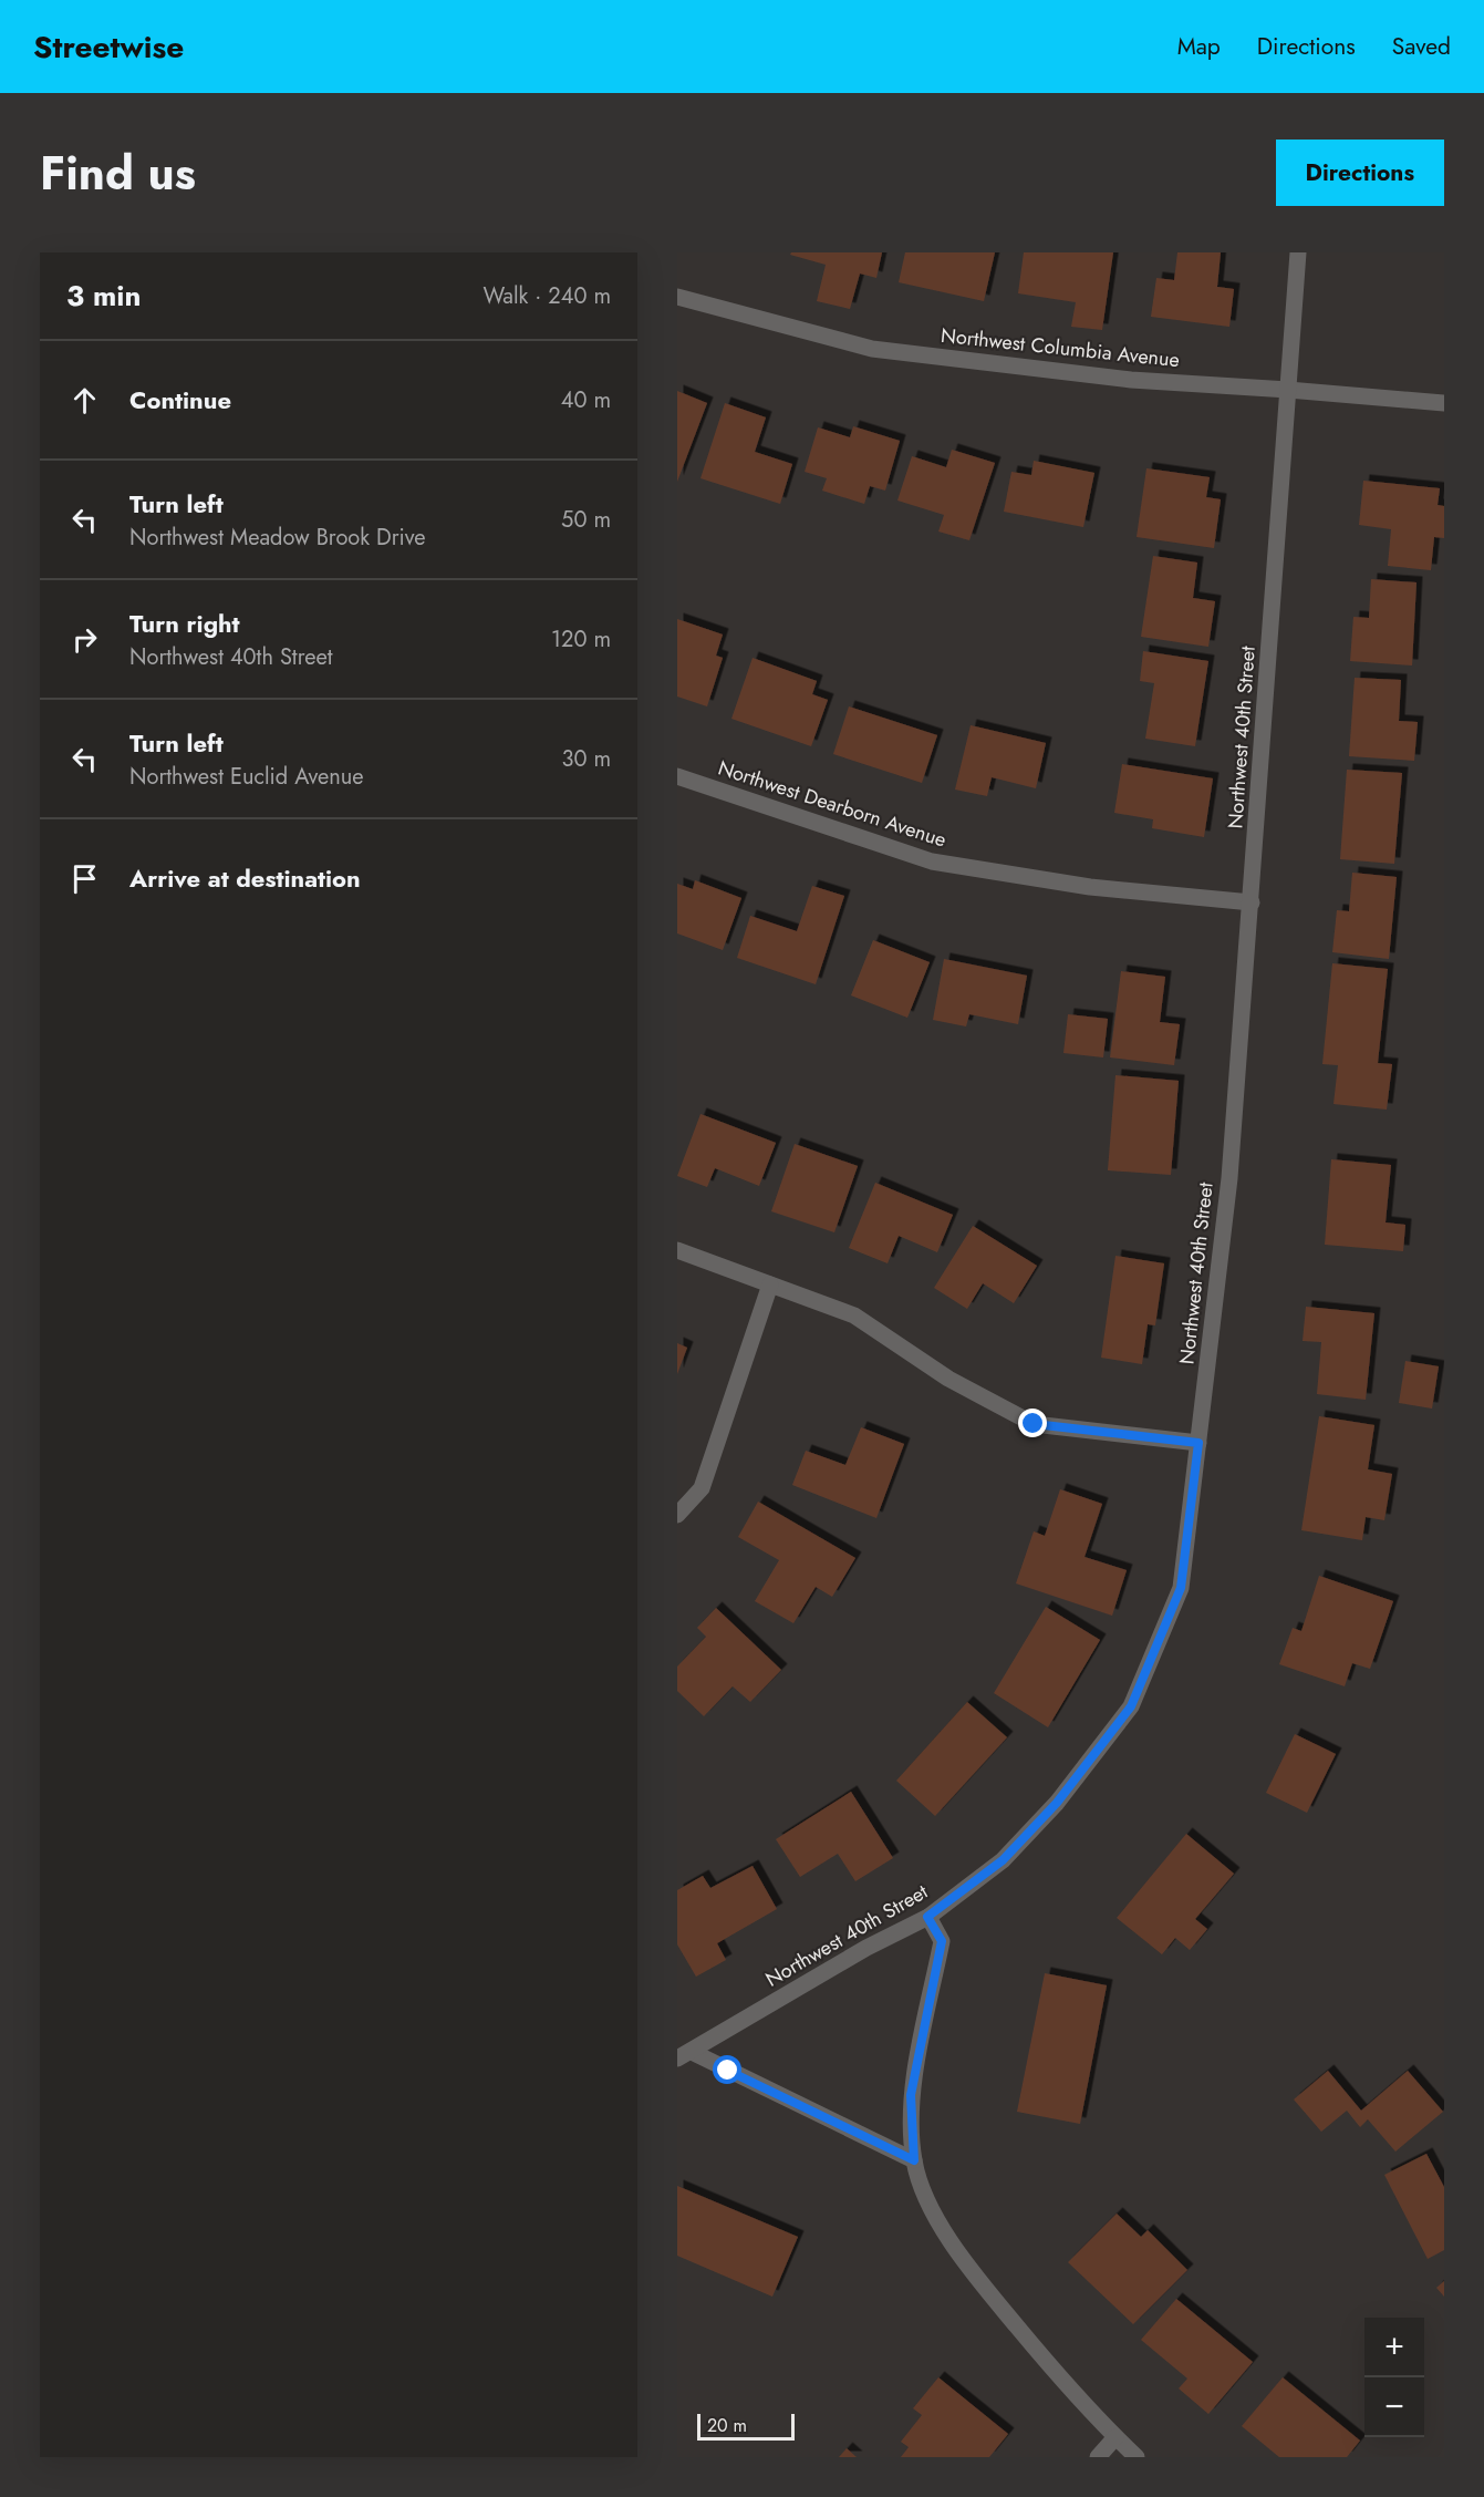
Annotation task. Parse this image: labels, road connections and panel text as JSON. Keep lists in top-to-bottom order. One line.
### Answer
{"streets":{"street":["Northwest Columbia Avenue","Northwest 40th Street","Northwest Dearborn Avenue"]},"crossings":[["Northwest Columbia Avenue","Northwest 40th Street"],["Northwest 40th Street","Northwest Dearborn Avenue"]],"scale_bar":"20 m","page":{"header":"Streetwise","nav":["Map","Directions","Saved"],"title":"Find us","buttons":"Directions","heading":["3 min","Walk · 240 m"],"list":[["Continue","40 m"],["Turn left","Northwest Meadow Brook Drive","50 m"],["Turn right","Northwest 40th Street","120 m"],["Turn left","Northwest Euclid Avenue","30 m"],"Arrive at destination"],"map_buttons":["+","−"],"scale":"20 m"}}
